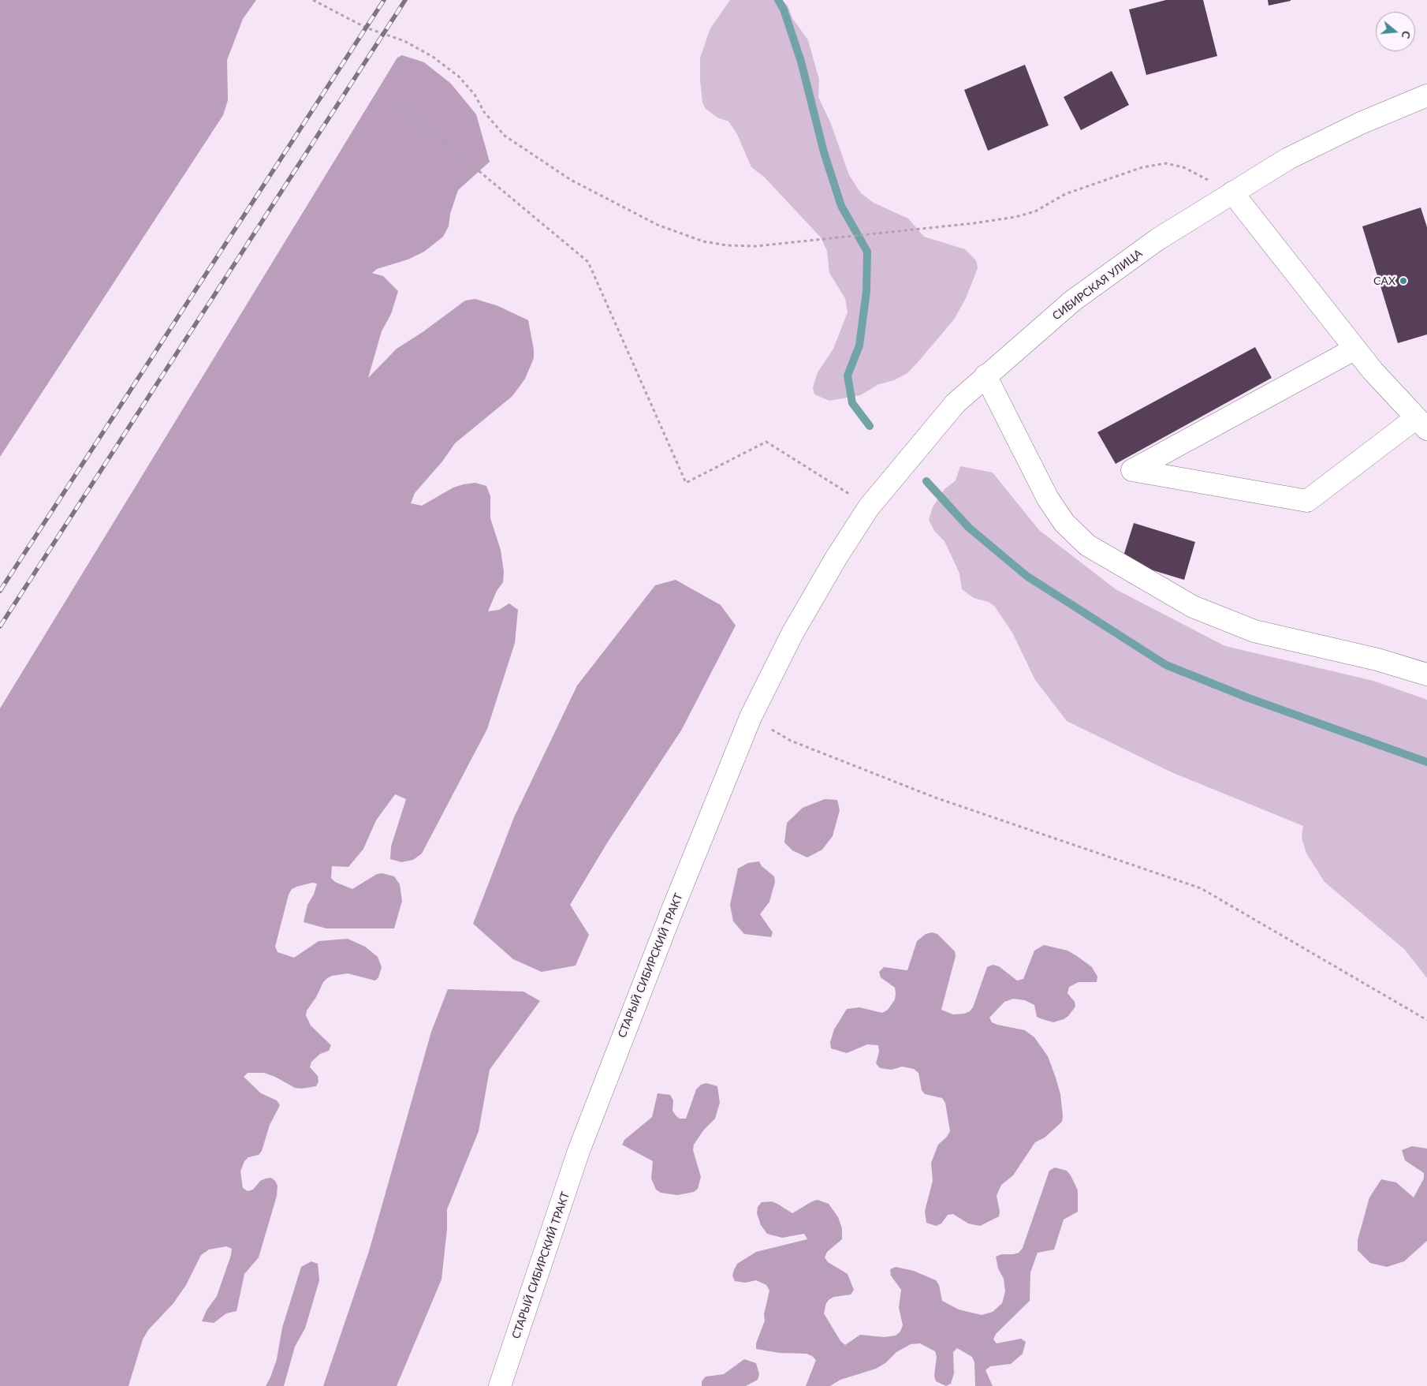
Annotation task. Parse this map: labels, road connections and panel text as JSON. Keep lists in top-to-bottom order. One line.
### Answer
{"streets":{"street":["СИБИРСКАЯ УЛИЦА","СТАРЫЙ СИБИРСКИЙ ТРАКТ"]},"crossings":[["СИБИРСКАЯ УЛИЦА","СТАРЫЙ СИБИРСКИЙ ТРАКТ"]],"places":["САХ"],"north":"right"}
